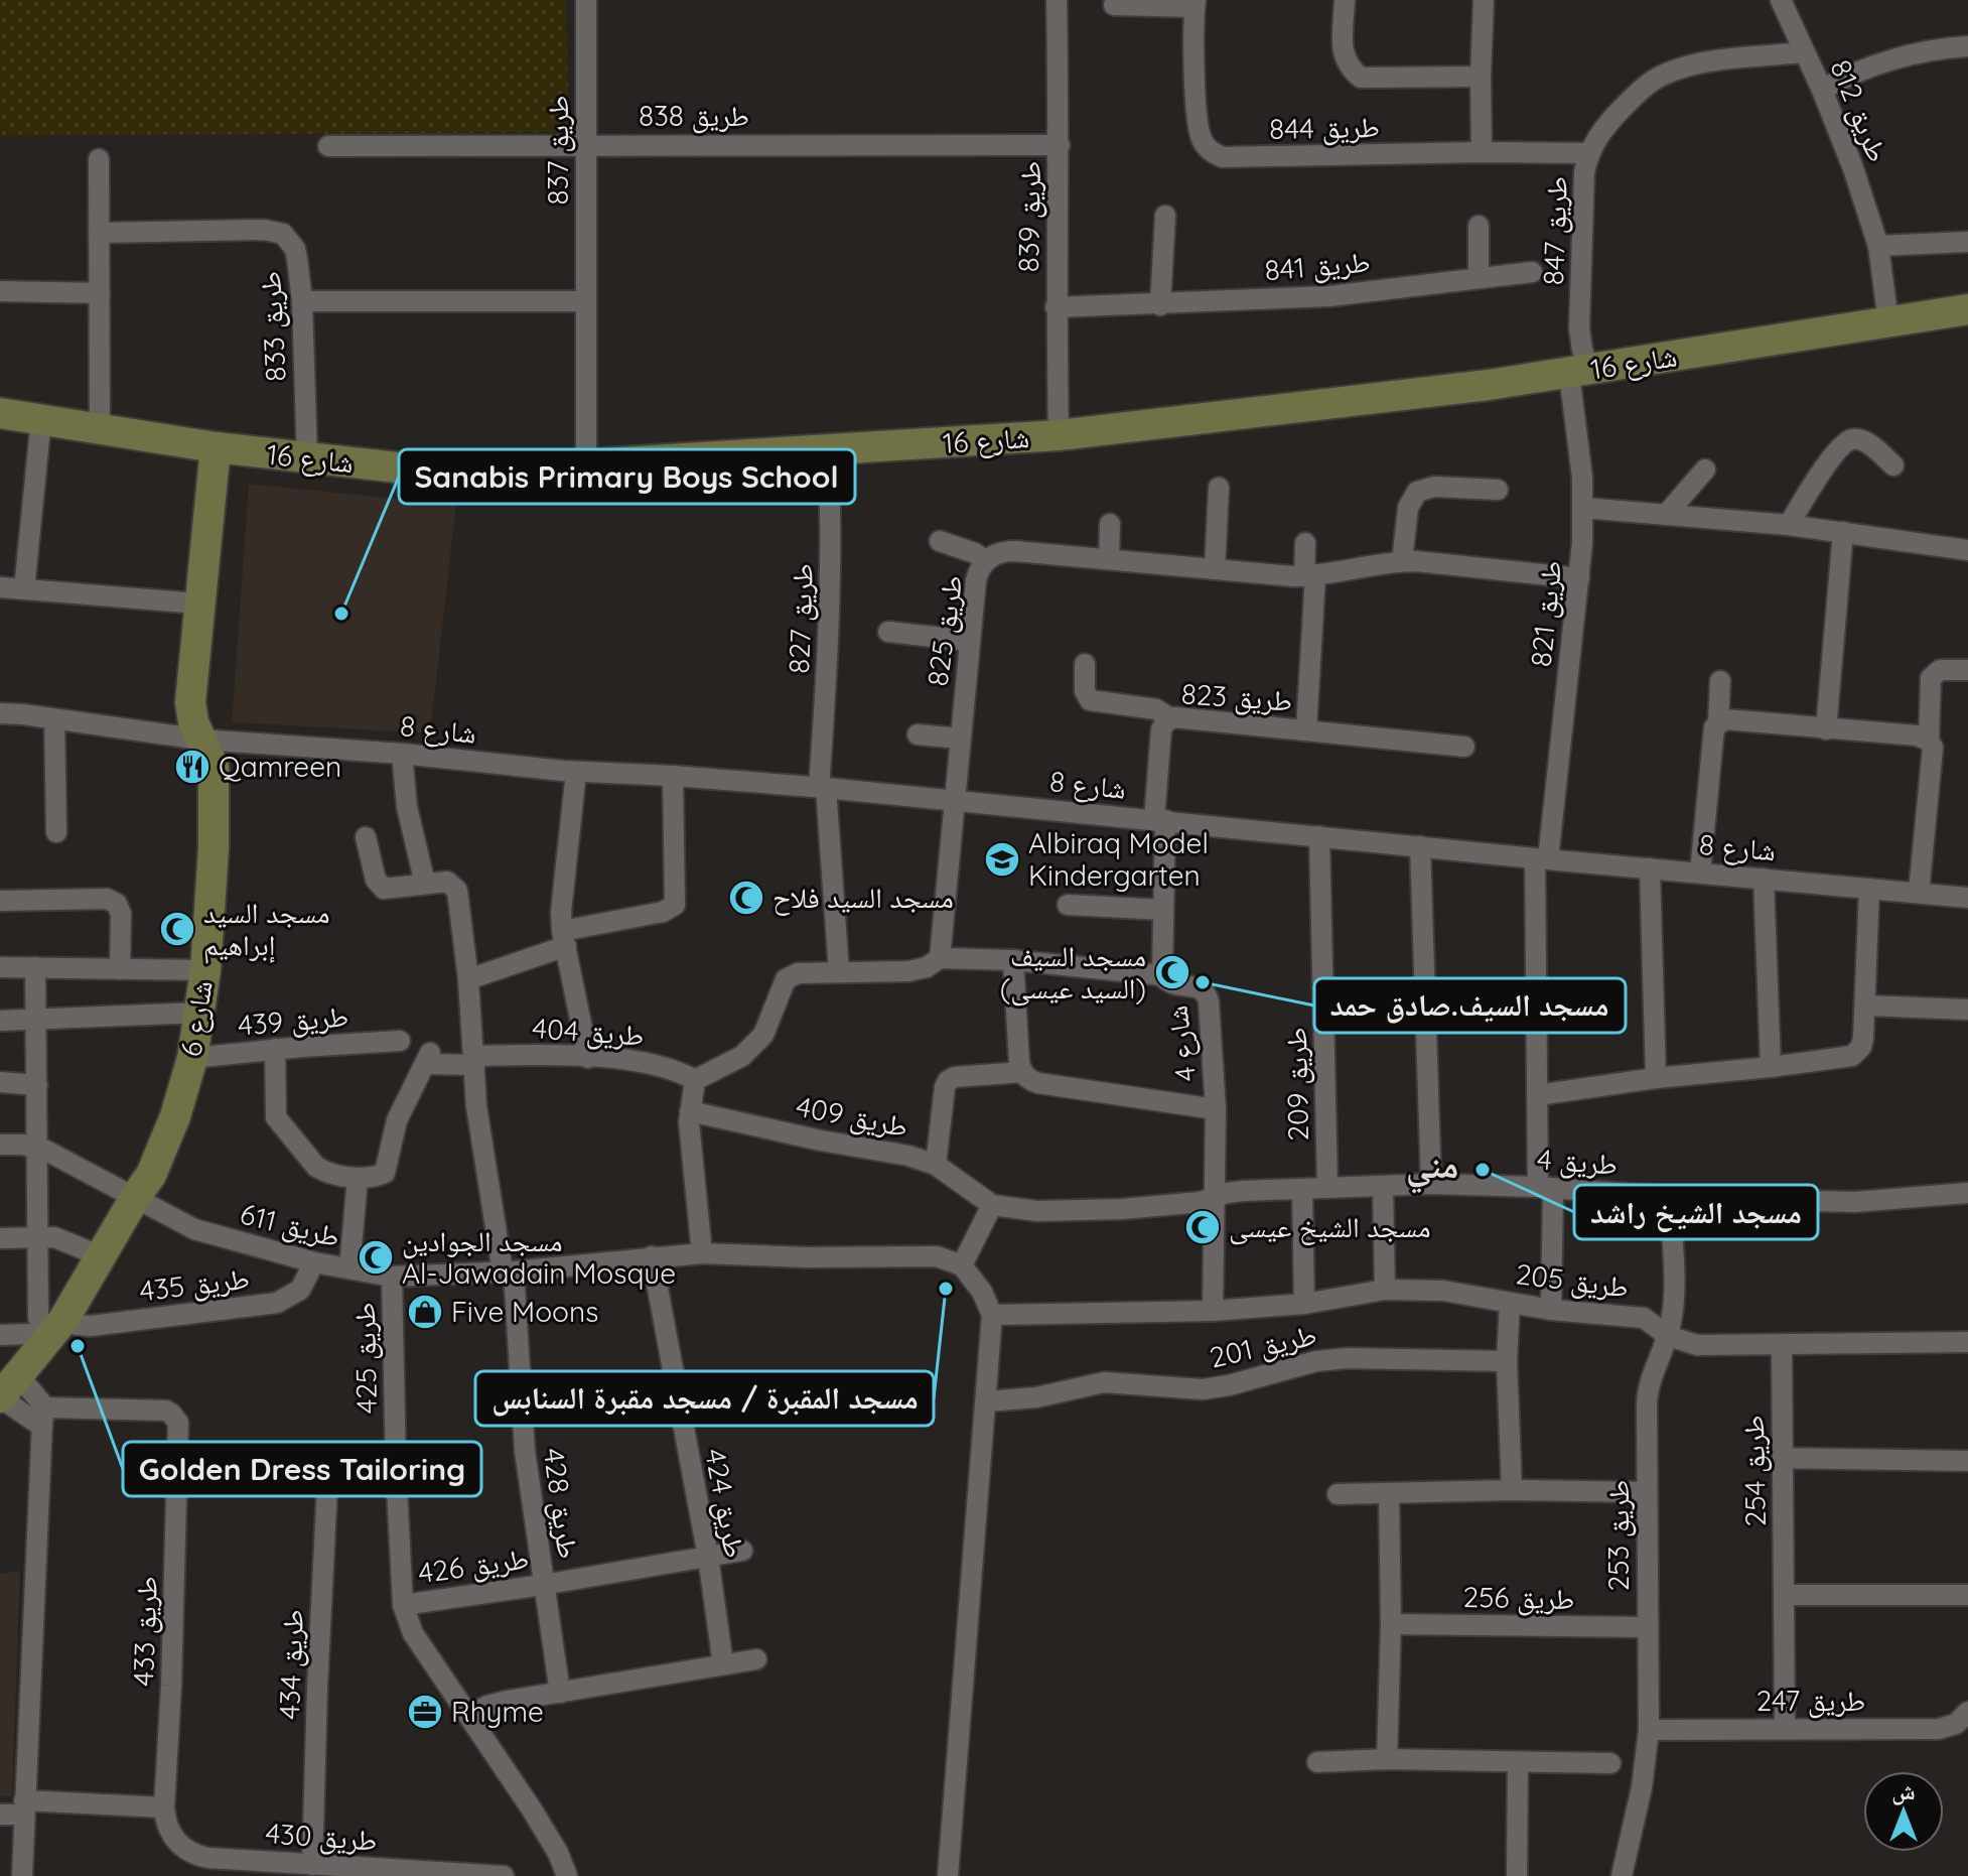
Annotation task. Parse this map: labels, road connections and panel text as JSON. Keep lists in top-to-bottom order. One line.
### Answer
{"streets":{"street":["طريق 812","طريق 838","طريق 844","طريق 837","طريق 839","طريق 847","طريق 841","طريق 833","شارع 16","طريق 821","طريق 827","طريق 825","طريق 823","شارع 8","شارع 6","طريق 439","طريق 404","شارع 4","طريق 209","طريق 409","طريق 4","طريق 611","طريق 205","طريق 435","طريق 201","طريق 425","طريق 254","طريق 428","طريق 424","طريق 253","طريق 426","طريق 256","طريق 433","طريق 434","طريق 247","طريق 430"]},"crossings":[["طريق 812","طريق 847"],["طريق 812","شارع 16"],["طريق 838","طريق 837"],["طريق 838","طريق 839"],["طريق 844","طريق 847"],["طريق 837","شارع 16"],["طريق 839","طريق 841"],["طريق 839","شارع 16"],["طريق 847","شارع 16"],["طريق 847","طريق 821"],["طريق 833","شارع 16"],["شارع 16","طريق 821"],["شارع 16","طريق 827"],["شارع 16","شارع 6"],["طريق 821","طريق 825"],["طريق 821","شارع 8"],["طريق 821","طريق 4"],["طريق 821","طريق 205"],["طريق 827","شارع 8"],["طريق 825","طريق 823"],["طريق 825","شارع 8"],["طريق 823","شارع 8"],["طريق 823","شارع 4"],["شارع 8","شارع 6"],["شارع 8","شارع 4"],["شارع 8","طريق 209"],["شارع 6","طريق 439"],["شارع 6","طريق 611"],["شارع 6","طريق 435"],["طريق 404","طريق 428"],["شارع 4","طريق 4"],["طريق 209","طريق 4"],["طريق 409","طريق 4"],["طريق 4","طريق 253"],["طريق 611","طريق 435"],["طريق 611","طريق 425"],["طريق 611","طريق 428"],["طريق 611","طريق 424"],["طريق 205","طريق 254"],["طريق 205","طريق 253"],["طريق 425","طريق 426"],["طريق 254","طريق 247"],["طريق 428","طريق 426"],["طريق 424","طريق 426"],["طريق 253","طريق 256"],["طريق 253","طريق 247"],["طريق 433","طريق 430"],["طريق 434","طريق 430"]],"districts":["مني"],"places":{"other":["Sanabis Primary Boys School","مسجد السيف.صادق حمد","مسجد الشيخ راشد","مسجد المقبرة / مسجد مقبرة السنابس","Golden Dress Tailoring"],"restaurant":["Qamreen"],"school or university":["Albiraq Model Kindergarten"],"mosque":["مسجد السيد فلاح","مسجد السيد إبراهيم","مسجد السيف (السيد عيسى)","مسجد الشيخ عيسى","مسجد الجوادين Al-Jawadain Mosque"],"shop":["Five Moons"],"office":["Rhyme"]},"north":"top"}
